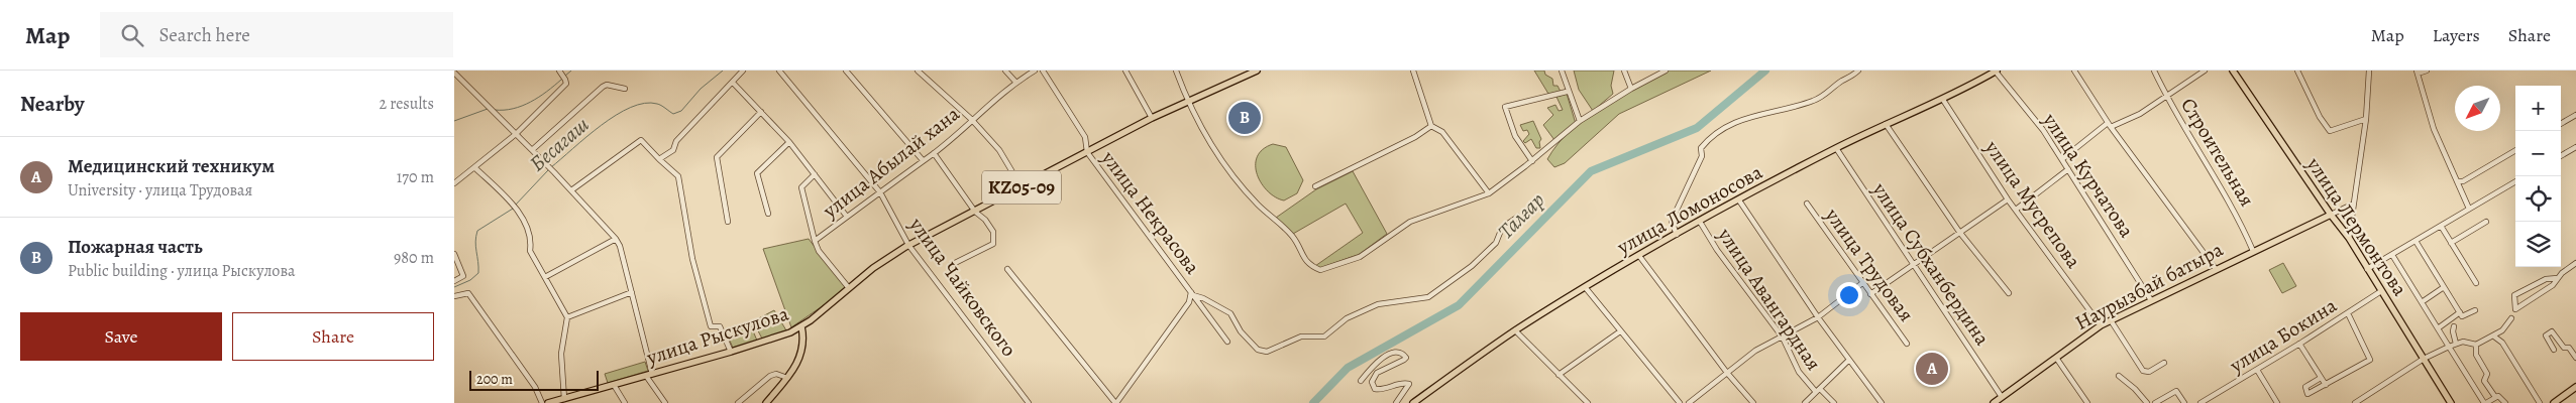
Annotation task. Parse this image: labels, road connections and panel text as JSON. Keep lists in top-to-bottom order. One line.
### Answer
{"streets":{"main road":["KZ05-09","улица Ломоносова","улица Лермонтова","Наурызбай батыра","улица Рыскулова"],"street":["Строительная","улица Абылай хана","улица Курчатова","улица Мусрепова","улица Некрасова","улица Субханбердина","улица Трудовая","улица Чайковского","улица Авангардная","улица Бокина"]},"crossings":[["Строительная","Наурызбай батыра"],["улица Абылай хана","улица Чайковского"],["улица Курчатова","улица Ломоносова"],["улица Курчатова","Наурызбай батыра"],["улица Мусрепова","улица Ломоносова"],["улица Мусрепова","Наурызбай батыра"],["улица Ломоносова","улица Субханбердина"],["улица Ломоносова","улица Авангардная"],["улица Некрасова","улица Рыскулова"],["улица Лермонтова","Наурызбай батыра"],["улица Лермонтова","улица Бокина"],["улица Субханбердина","Наурызбай батыра"],["улица Чайковского","улица Рыскулова"]],"water":["Бесагаш","Талғар"],"scale_bar":"200 m","north":"bottom left","page":{"header":"Map","search":"Search here","nav":["Map","Layers","Share"],"heading":["Nearby","2 results"],"map_buttons":["+","−"],"pins":["B","A"],"list":[{"mark":"A","name":"Медицинский техникум","note":"University · улица Трудовая","value":"170 m"},{"mark":"B","name":"Пожарная часть","note":"Public building · улица Рыскулова","value":"980 m"}],"buttons":["Save","Share"],"scale":"200 m"}}
